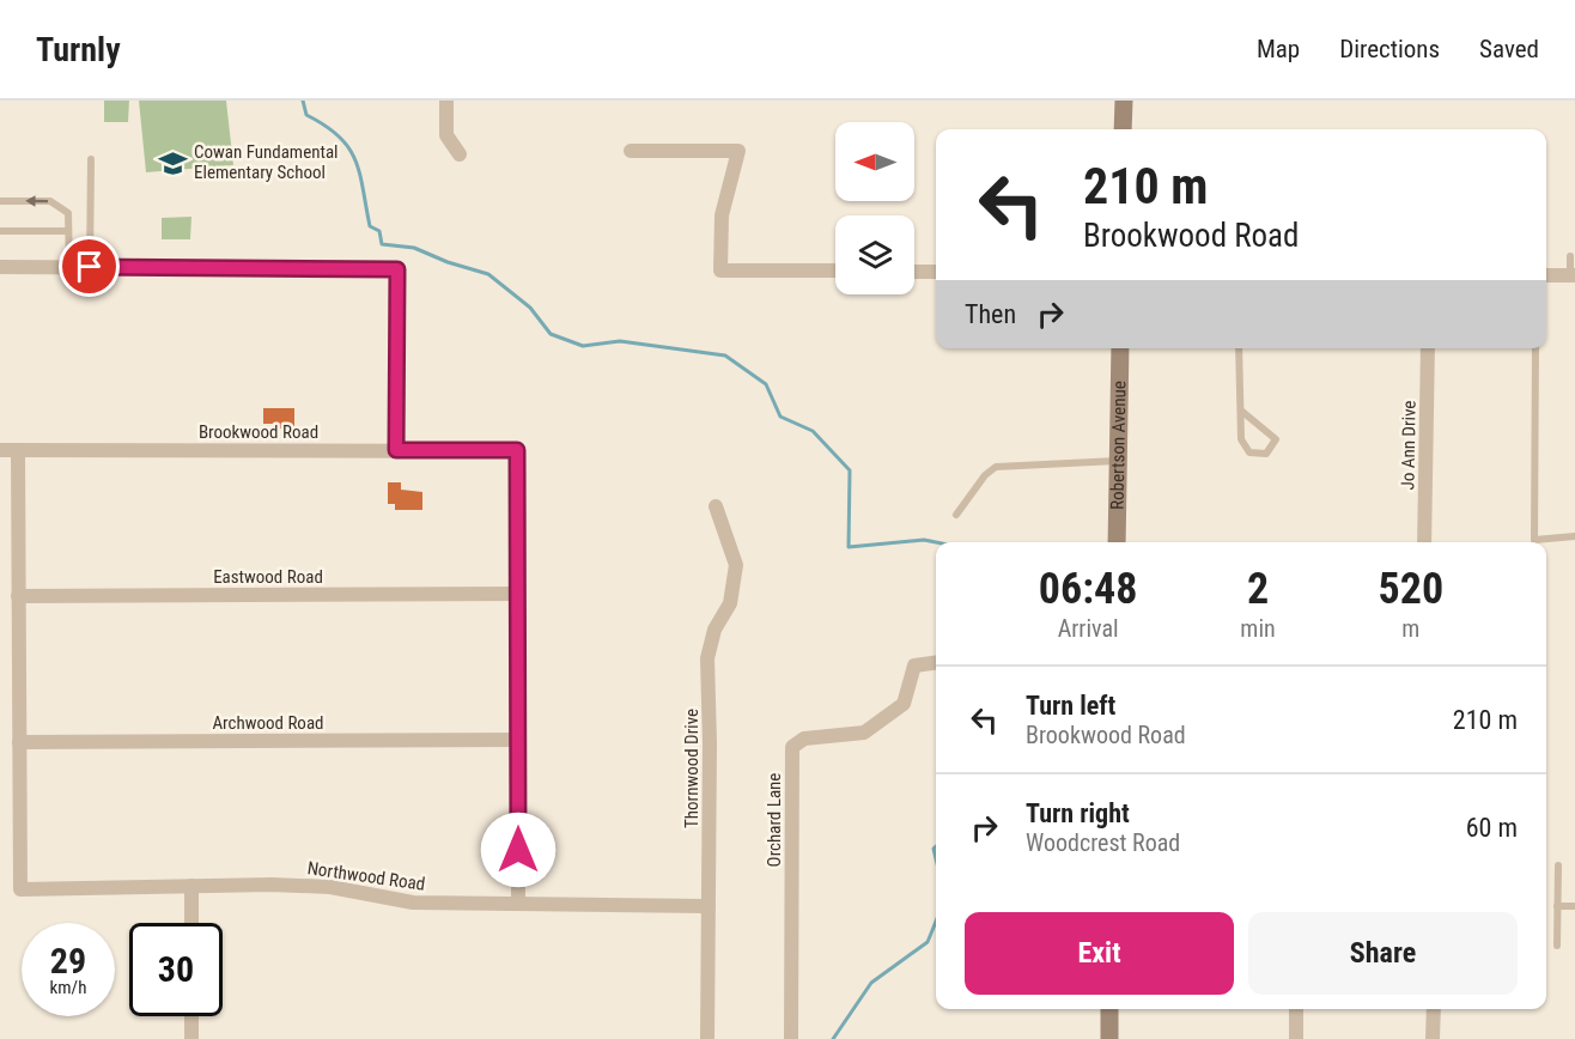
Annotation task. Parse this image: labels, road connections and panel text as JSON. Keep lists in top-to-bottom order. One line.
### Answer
{"streets":{"street":["Brookwood Road","Robertson Avenue","Jo Ann Drive","Eastwood Road","Archwood Road","Thornwood Drive","Orchard Lane","Northwood Road"]},"crossings":[["Brookwood Road","Eastwood Road"],["Archwood Road","Northwood Road"],["Thornwood Drive","Northwood Road"]],"places":{"school or university":["Cowan Fundamental Elementary School"]},"north":"left","page":{"header":"Turnly","nav":["Map","Directions","Saved"],"turn":["210 m","Brookwood Road"],"then":"Then","eta":["06:48","Arrival","2","min","520","m"],"list":[{"name":"Turn left","note":"Brookwood Road","value":"210 m"},{"name":"Turn right","note":"Woodcrest Road","value":"60 m"}],"buttons":["Exit","Share"],"speed":"29 km/h","limit":"30"}}
